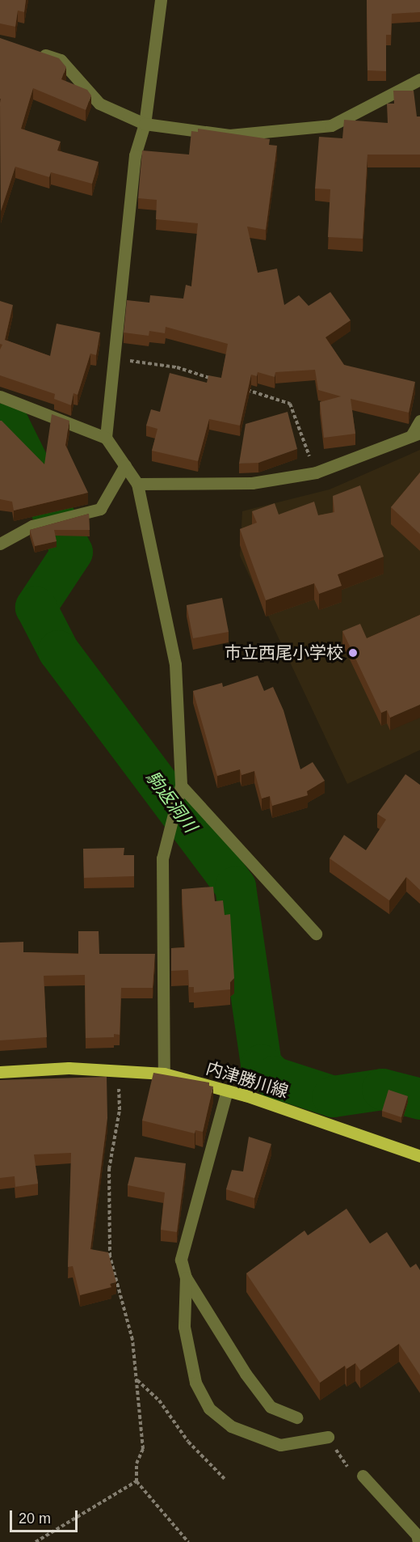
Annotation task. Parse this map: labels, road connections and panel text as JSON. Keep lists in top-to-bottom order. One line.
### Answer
{"streets":{"main road":["内津勝川線"]},"water":["駒返洞川"],"places":["市立西尾小学校"],"scale_bar":"20 m"}
